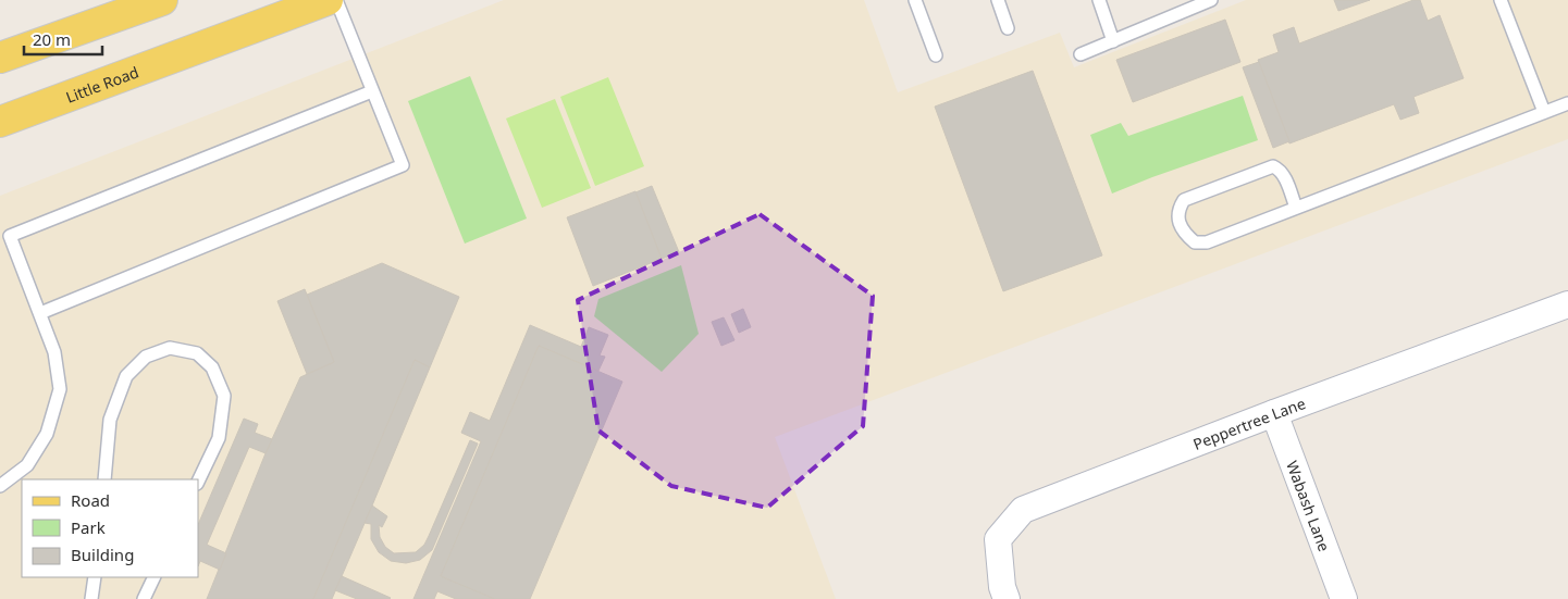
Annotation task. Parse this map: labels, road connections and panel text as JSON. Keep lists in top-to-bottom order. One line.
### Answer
{"streets":{"main road":["Little Road"],"street":["Peppertree Lane","Wabash Lane"]},"crossings":[["Peppertree Lane","Wabash Lane"]],"legend":["Road","Park","Building"],"scale_bar":"20 m"}
